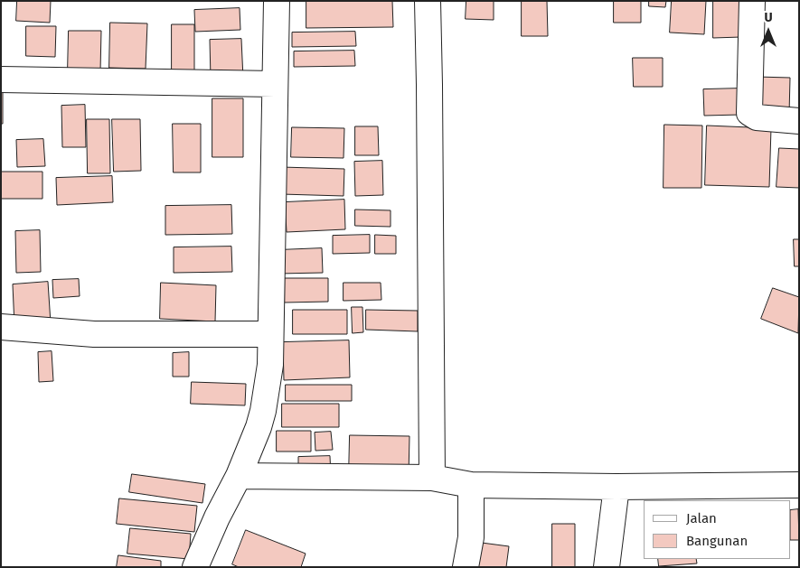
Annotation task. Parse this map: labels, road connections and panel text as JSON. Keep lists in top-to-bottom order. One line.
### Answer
{"legend":["Jalan","Bangunan"],"north":"top"}
